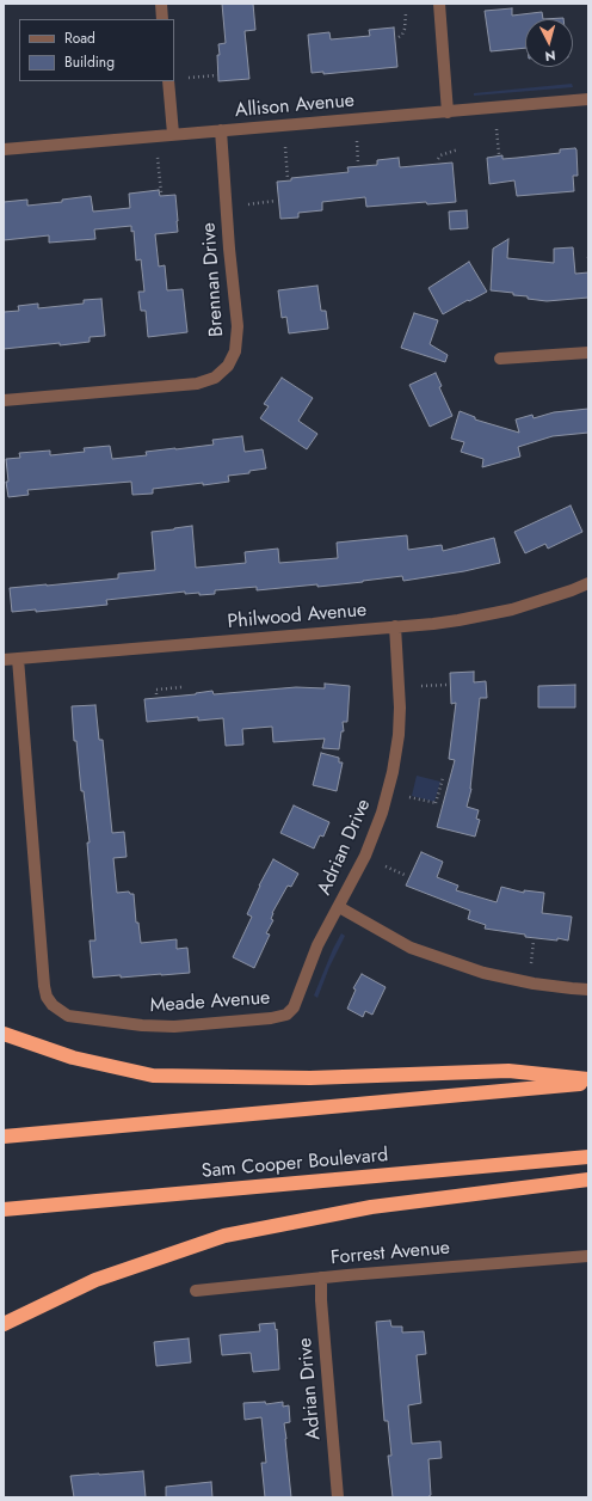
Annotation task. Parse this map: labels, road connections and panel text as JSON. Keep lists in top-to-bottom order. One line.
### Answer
{"streets":{"highway":["Sam Cooper Boulevard"],"street":["Allison Avenue","Brennan Drive","Philwood Avenue","Adrian Drive","Meade Avenue","Forrest Avenue"]},"crossings":[["Allison Avenue","Brennan Drive"],["Philwood Avenue","Adrian Drive"],["Philwood Avenue","Meade Avenue"],["Adrian Drive","Meade Avenue"],["Adrian Drive","Forrest Avenue"]],"legend":["Road","Building"],"north":"bottom"}
